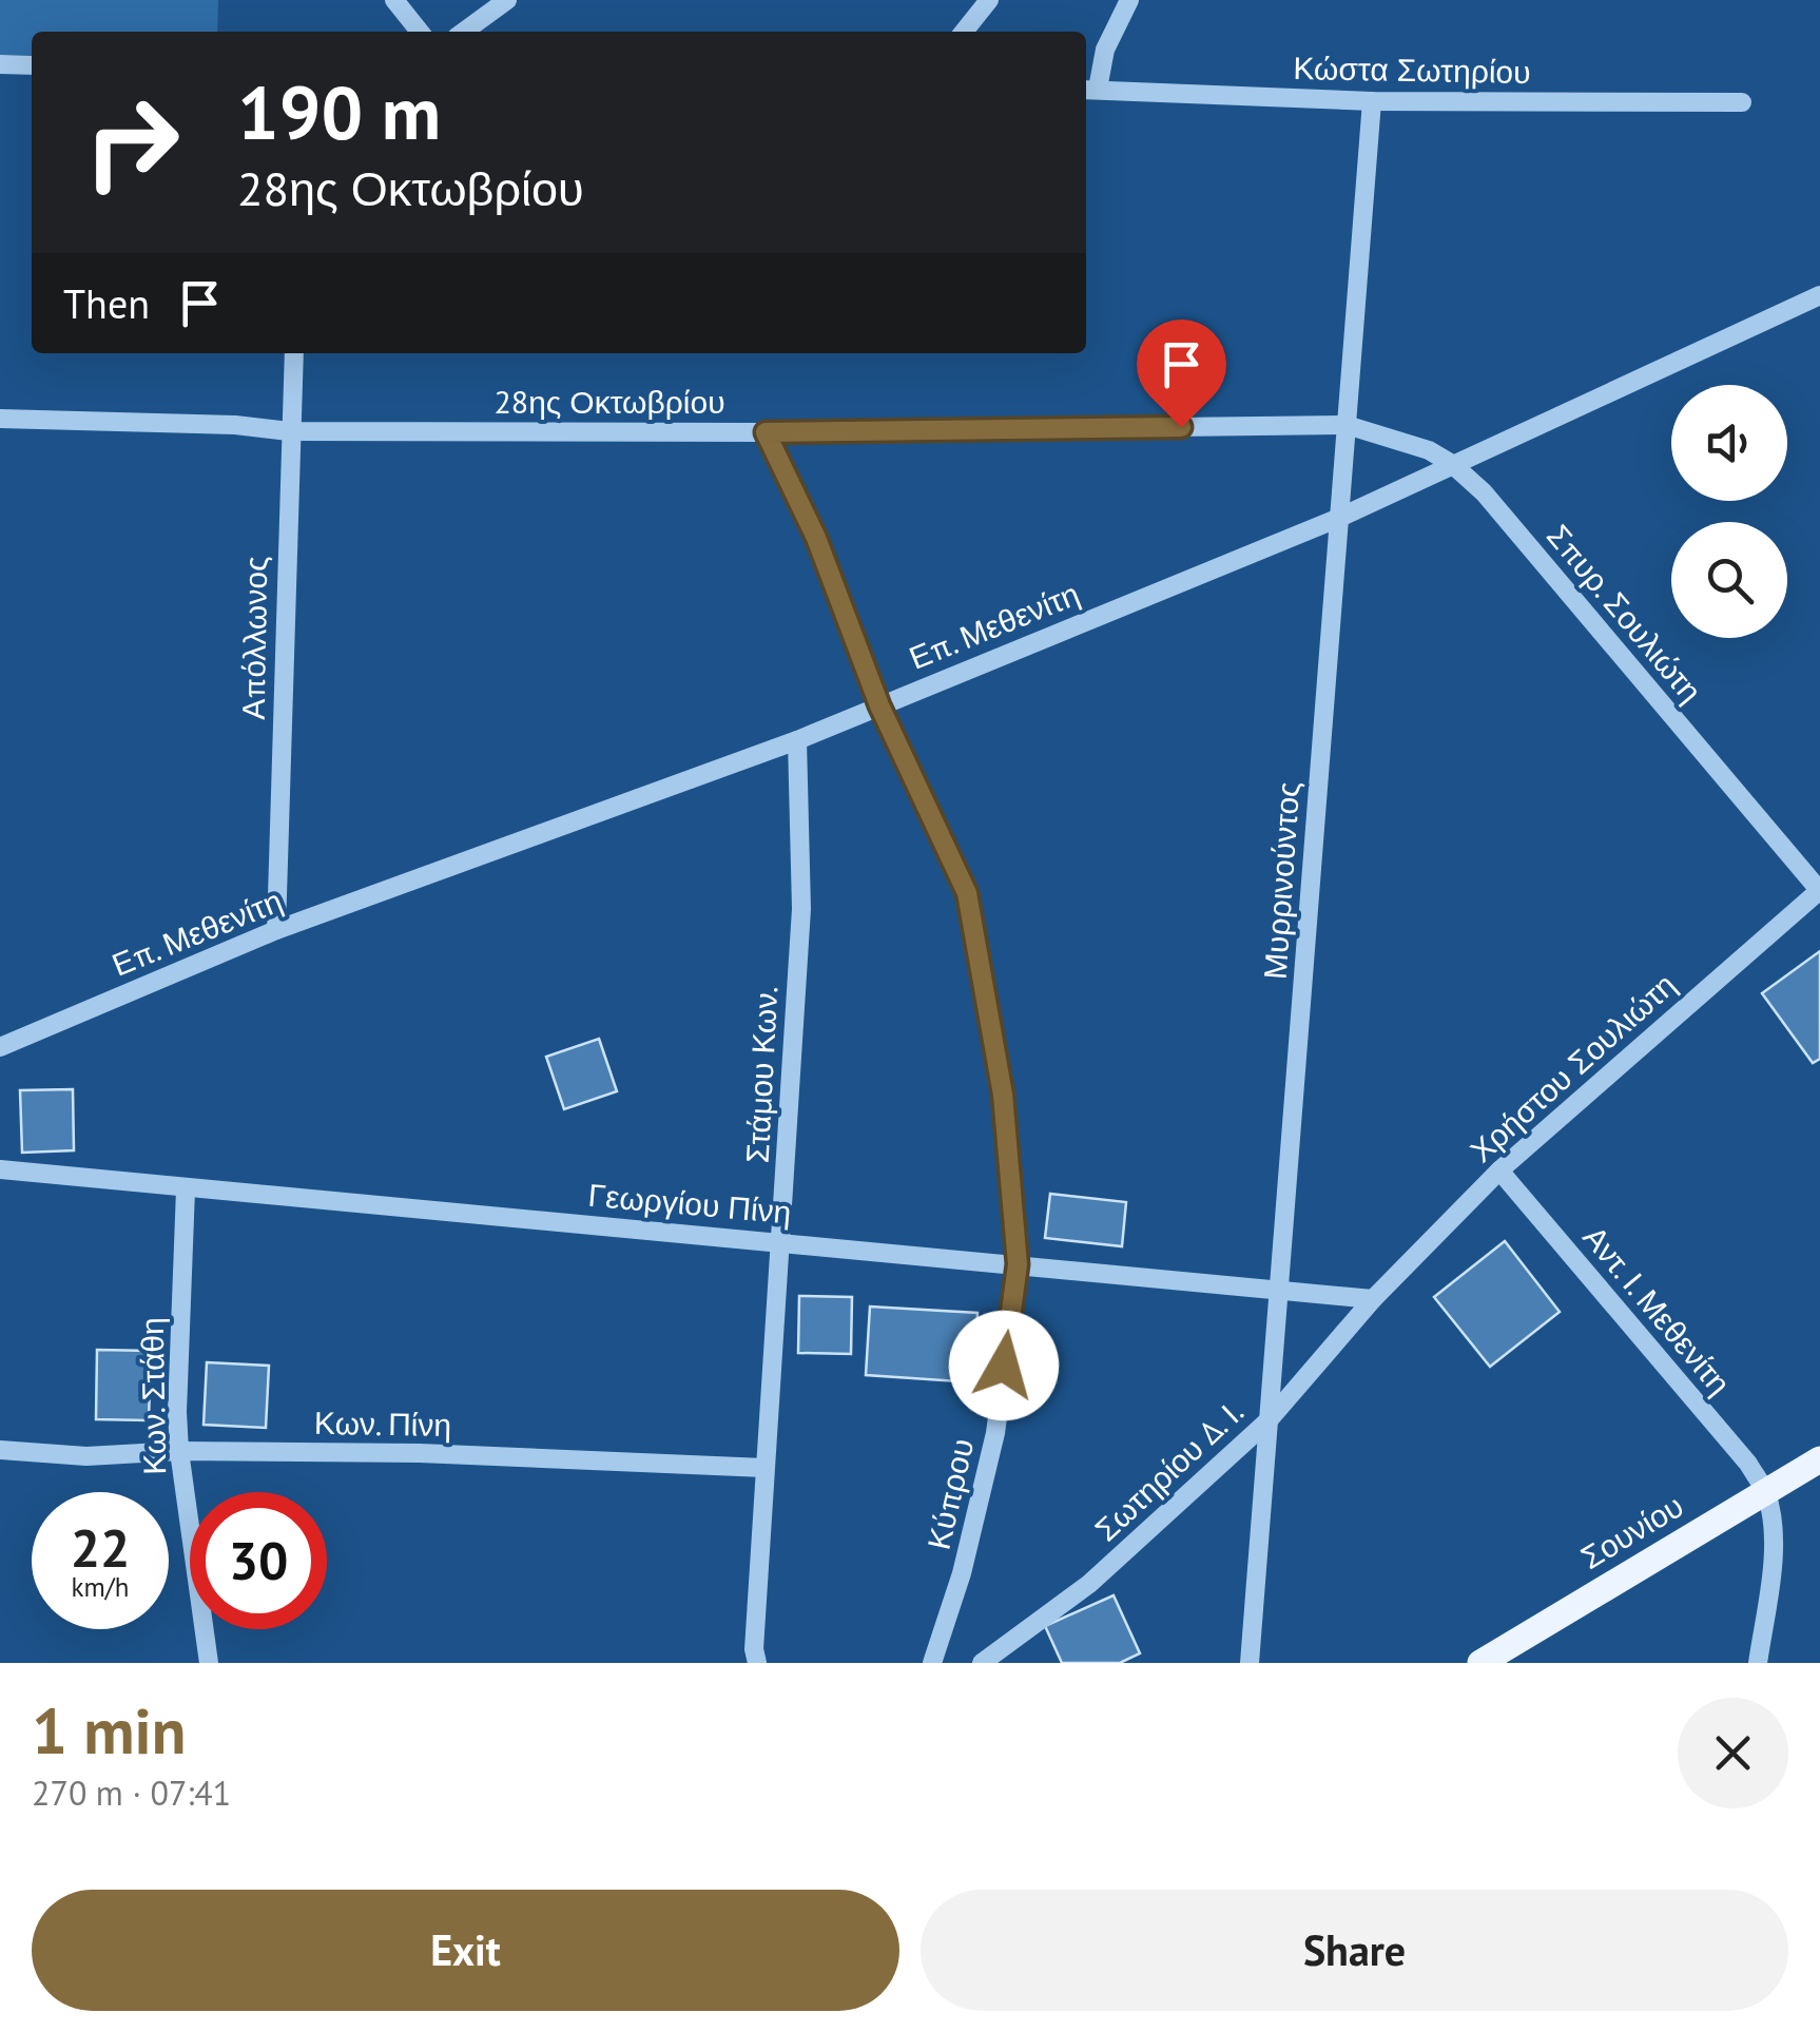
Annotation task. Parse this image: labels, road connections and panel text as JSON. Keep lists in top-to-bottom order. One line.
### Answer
{"streets":{"main road":["Σουνίου"],"street":["Κώστα Σωτηρίου","28ης Οκτωβρίου","Σπυρ. Σουλιώτη","Επ. Μεθενίτη","Απόλλωνος","Μυρρινούντος","Χρήστου Σουλιώτη","Στάμου Κων.","Γεωργίου Πίνη","Αντ. Ι. Μεθενίτη","Κων. Στάθη","Κων. Πίνη","Σωτηρίου Δ. Ι.","Κύπρου"]},"crossings":[["Κώστα Σωτηρίου","Μυρρινούντος"],["28ης Οκτωβρίου","Σπυρ. Σουλιώτη"],["28ης Οκτωβρίου","Απόλλωνος"],["28ης Οκτωβρίου","Μυρρινούντος"],["28ης Οκτωβρίου","Κύπρου"],["Σπυρ. Σουλιώτη","Επ. Μεθενίτη"],["Σπυρ. Σουλιώτη","Μυρρινούντος"],["Σπυρ. Σουλιώτη","Χρήστου Σουλιώτη"],["Επ. Μεθενίτη","Απόλλωνος"],["Επ. Μεθενίτη","Μυρρινούντος"],["Επ. Μεθενίτη","Στάμου Κων."],["Επ. Μεθενίτη","Κύπρου"],["Μυρρινούντος","Γεωργίου Πίνη"],["Μυρρινούντος","Σωτηρίου Δ. Ι."],["Χρήστου Σουλιώτη","Γεωργίου Πίνη"],["Χρήστου Σουλιώτη","Αντ. Ι. Μεθενίτη"],["Χρήστου Σουλιώτη","Σωτηρίου Δ. Ι."],["Στάμου Κων.","Γεωργίου Πίνη"],["Στάμου Κων.","Κων. Πίνη"],["Γεωργίου Πίνη","Κων. Στάθη"],["Γεωργίου Πίνη","Σωτηρίου Δ. Ι."],["Γεωργίου Πίνη","Κύπρου"],["Αντ. Ι. Μεθενίτη","Σουνίου"],["Κων. Στάθη","Κων. Πίνη"]],"page":{"turn":["190 m","28ης Οκτωβρίου"],"then":"Then","speed":"22 km/h","limit":"30","heading":["1 min","270 m · 07:41"],"buttons":["Exit","Share"]}}
